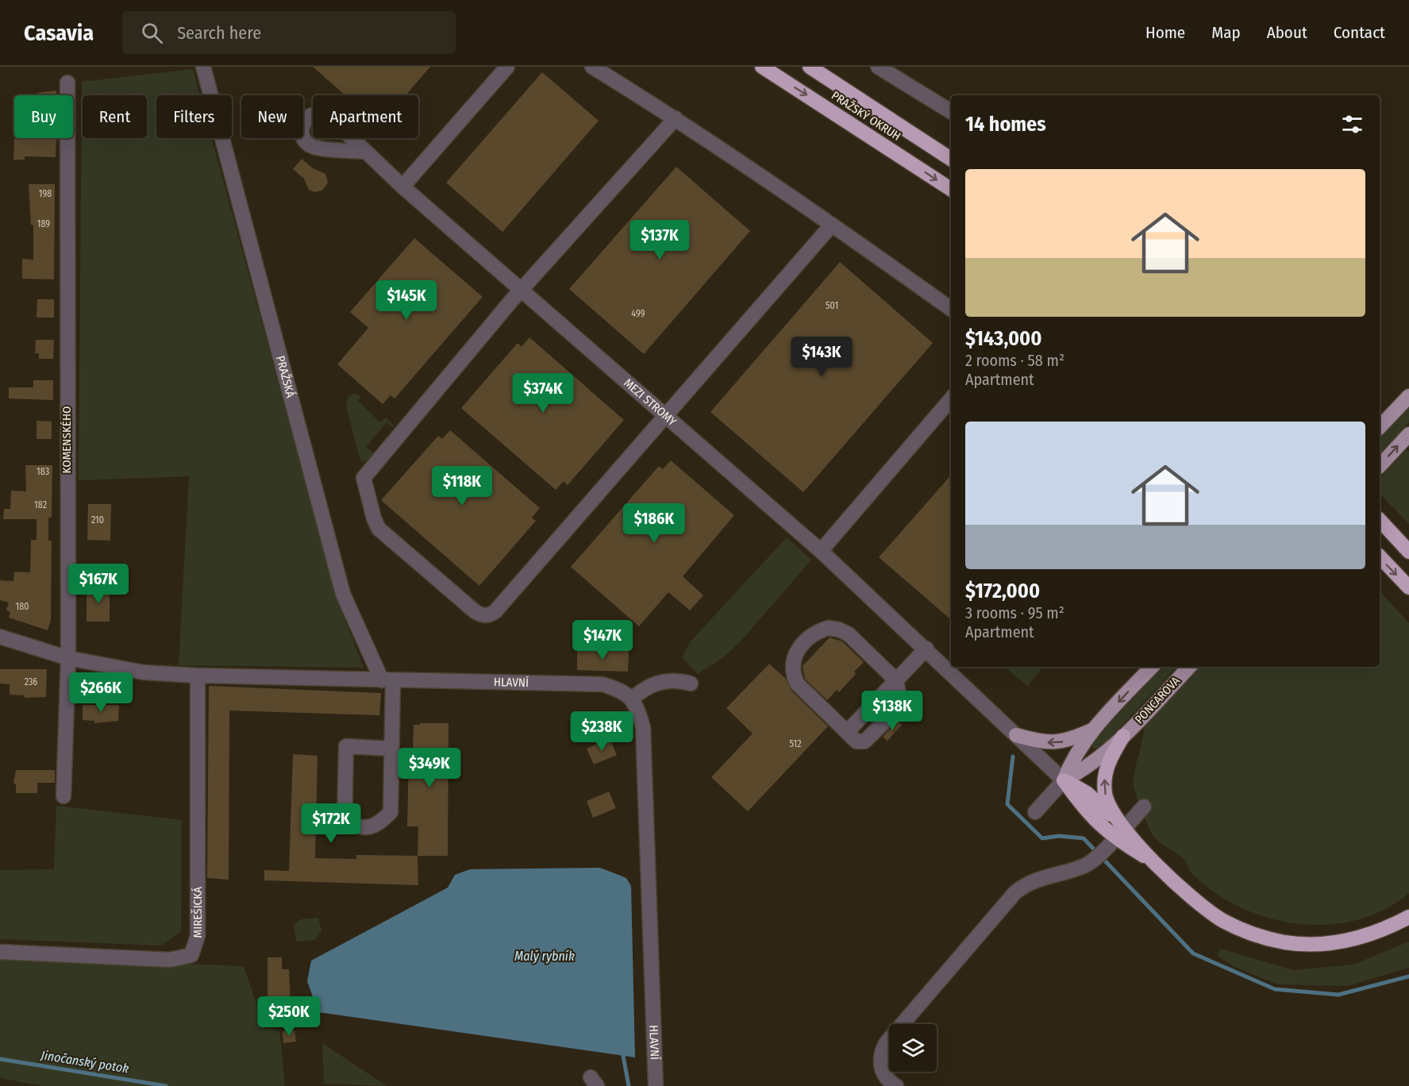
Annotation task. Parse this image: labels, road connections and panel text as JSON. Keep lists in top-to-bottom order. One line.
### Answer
{"streets":{"highway":["PRAŽSKÝ OKRUH"],"main road":["PONCAROVA"],"street":["PRAŽSKÁ","MEZI STROMY","KOMENSKÉHO","HLAVNÍ","MIREŠICKÁ"]},"crossings":[["PRAŽSKÁ","HLAVNÍ"],["MEZI STROMY","PONCAROVA"],["KOMENSKÉHO","HLAVNÍ"],["HLAVNÍ","MIREŠICKÁ"]],"water":["Malý rybník","Jinočanský potok"],"house_numbers":["198","189","501","499","183","182","210","180","236","512"],"page":{"header":"Casavia","search":"Search here","nav":["Home","Map","About","Contact"],"chip":["Buy","Rent","Filters","New","Apartment"],"heading":"14 homes","list":[{"name":"$143,000","note":"2 rooms · 58 m² · Apartment"},{"name":"$172,000","note":"3 rooms · 95 m² · Apartment"}],"price":["$137K","$145K","$143K","$374K","$118K","$186K","$167K","$147K","$266K","$138K","$238K","$349K","$172K","$250K"]}}
